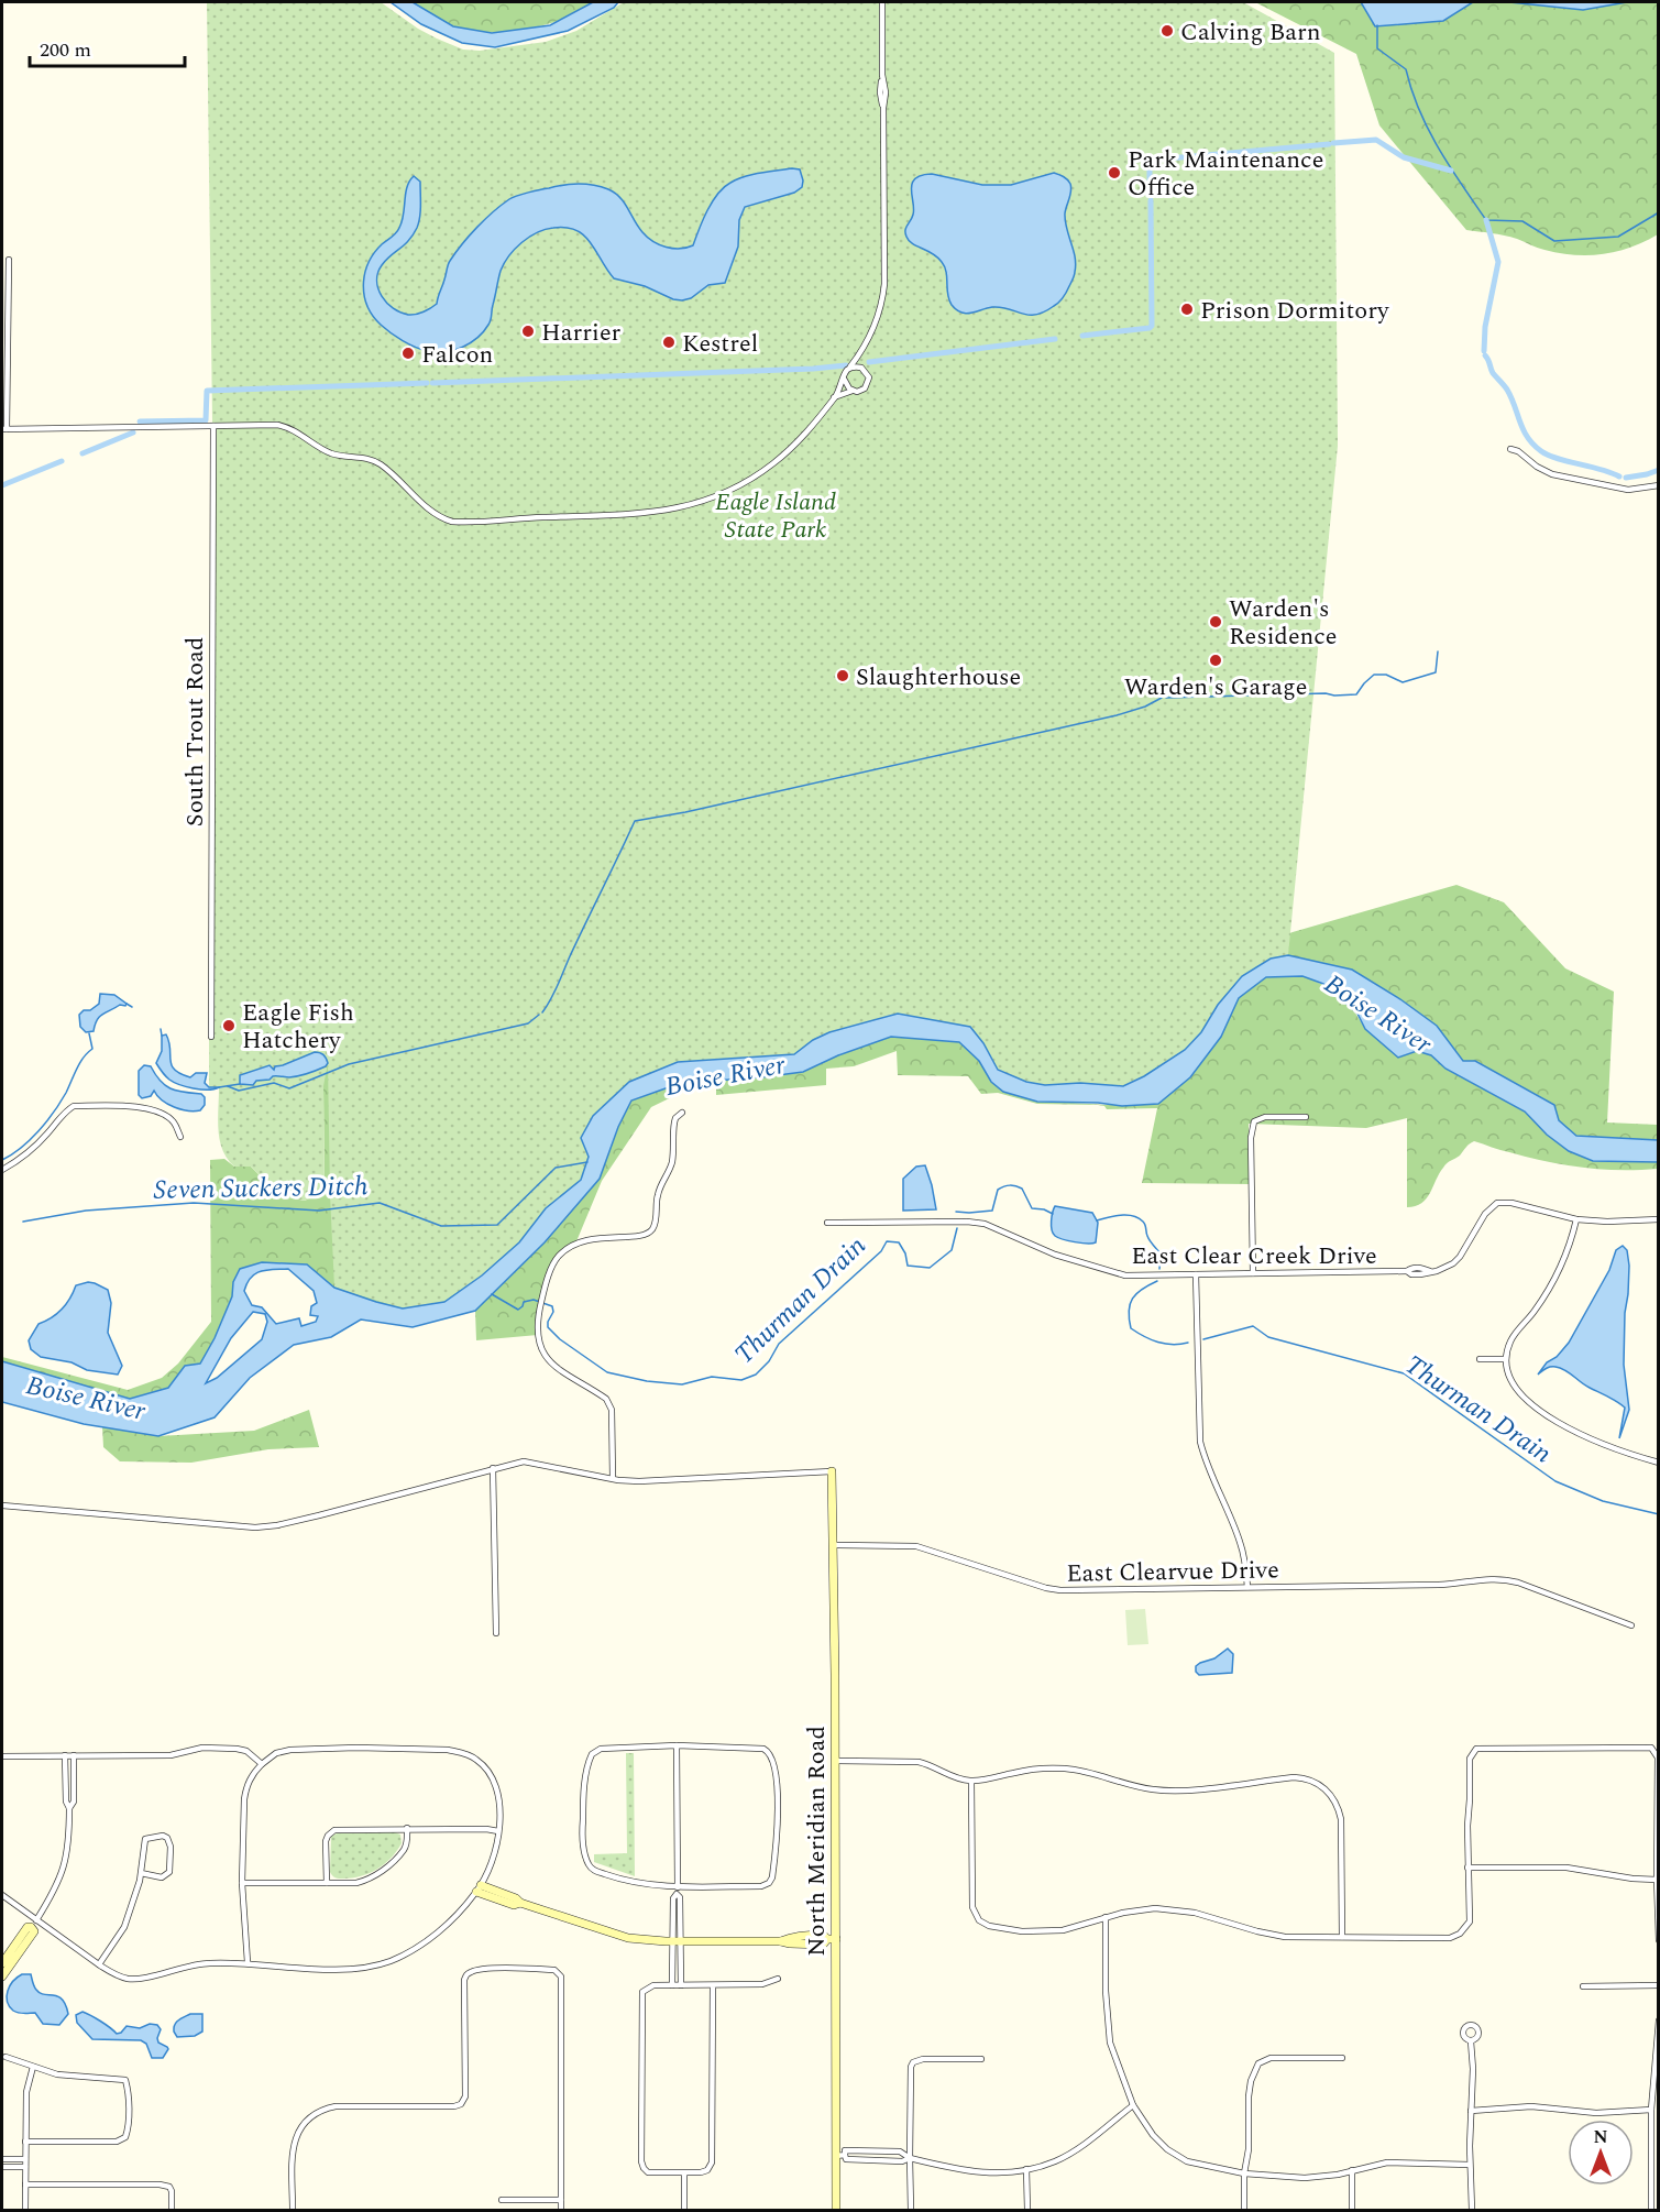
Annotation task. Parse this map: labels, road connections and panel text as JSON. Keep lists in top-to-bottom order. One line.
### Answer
{"streets":{"street":["South Trout Road","East Clear Creek Drive","East Clearvue Drive","North Meridian Road"]},"crossings":[["East Clearvue Drive","North Meridian Road"]],"water":["Boise River","Seven Suckers Ditch","Thurman Drain"],"parks":["Eagle Island State Park"],"places":["Calving Barn","Park Maintenance Office","Prison Dormitory","Harrier","Kestrel","Falcon","Warden's Residence","Warden's Garage","Slaughterhouse","Eagle Fish Hatchery"],"scale_bar":"200 m","north":"top"}
